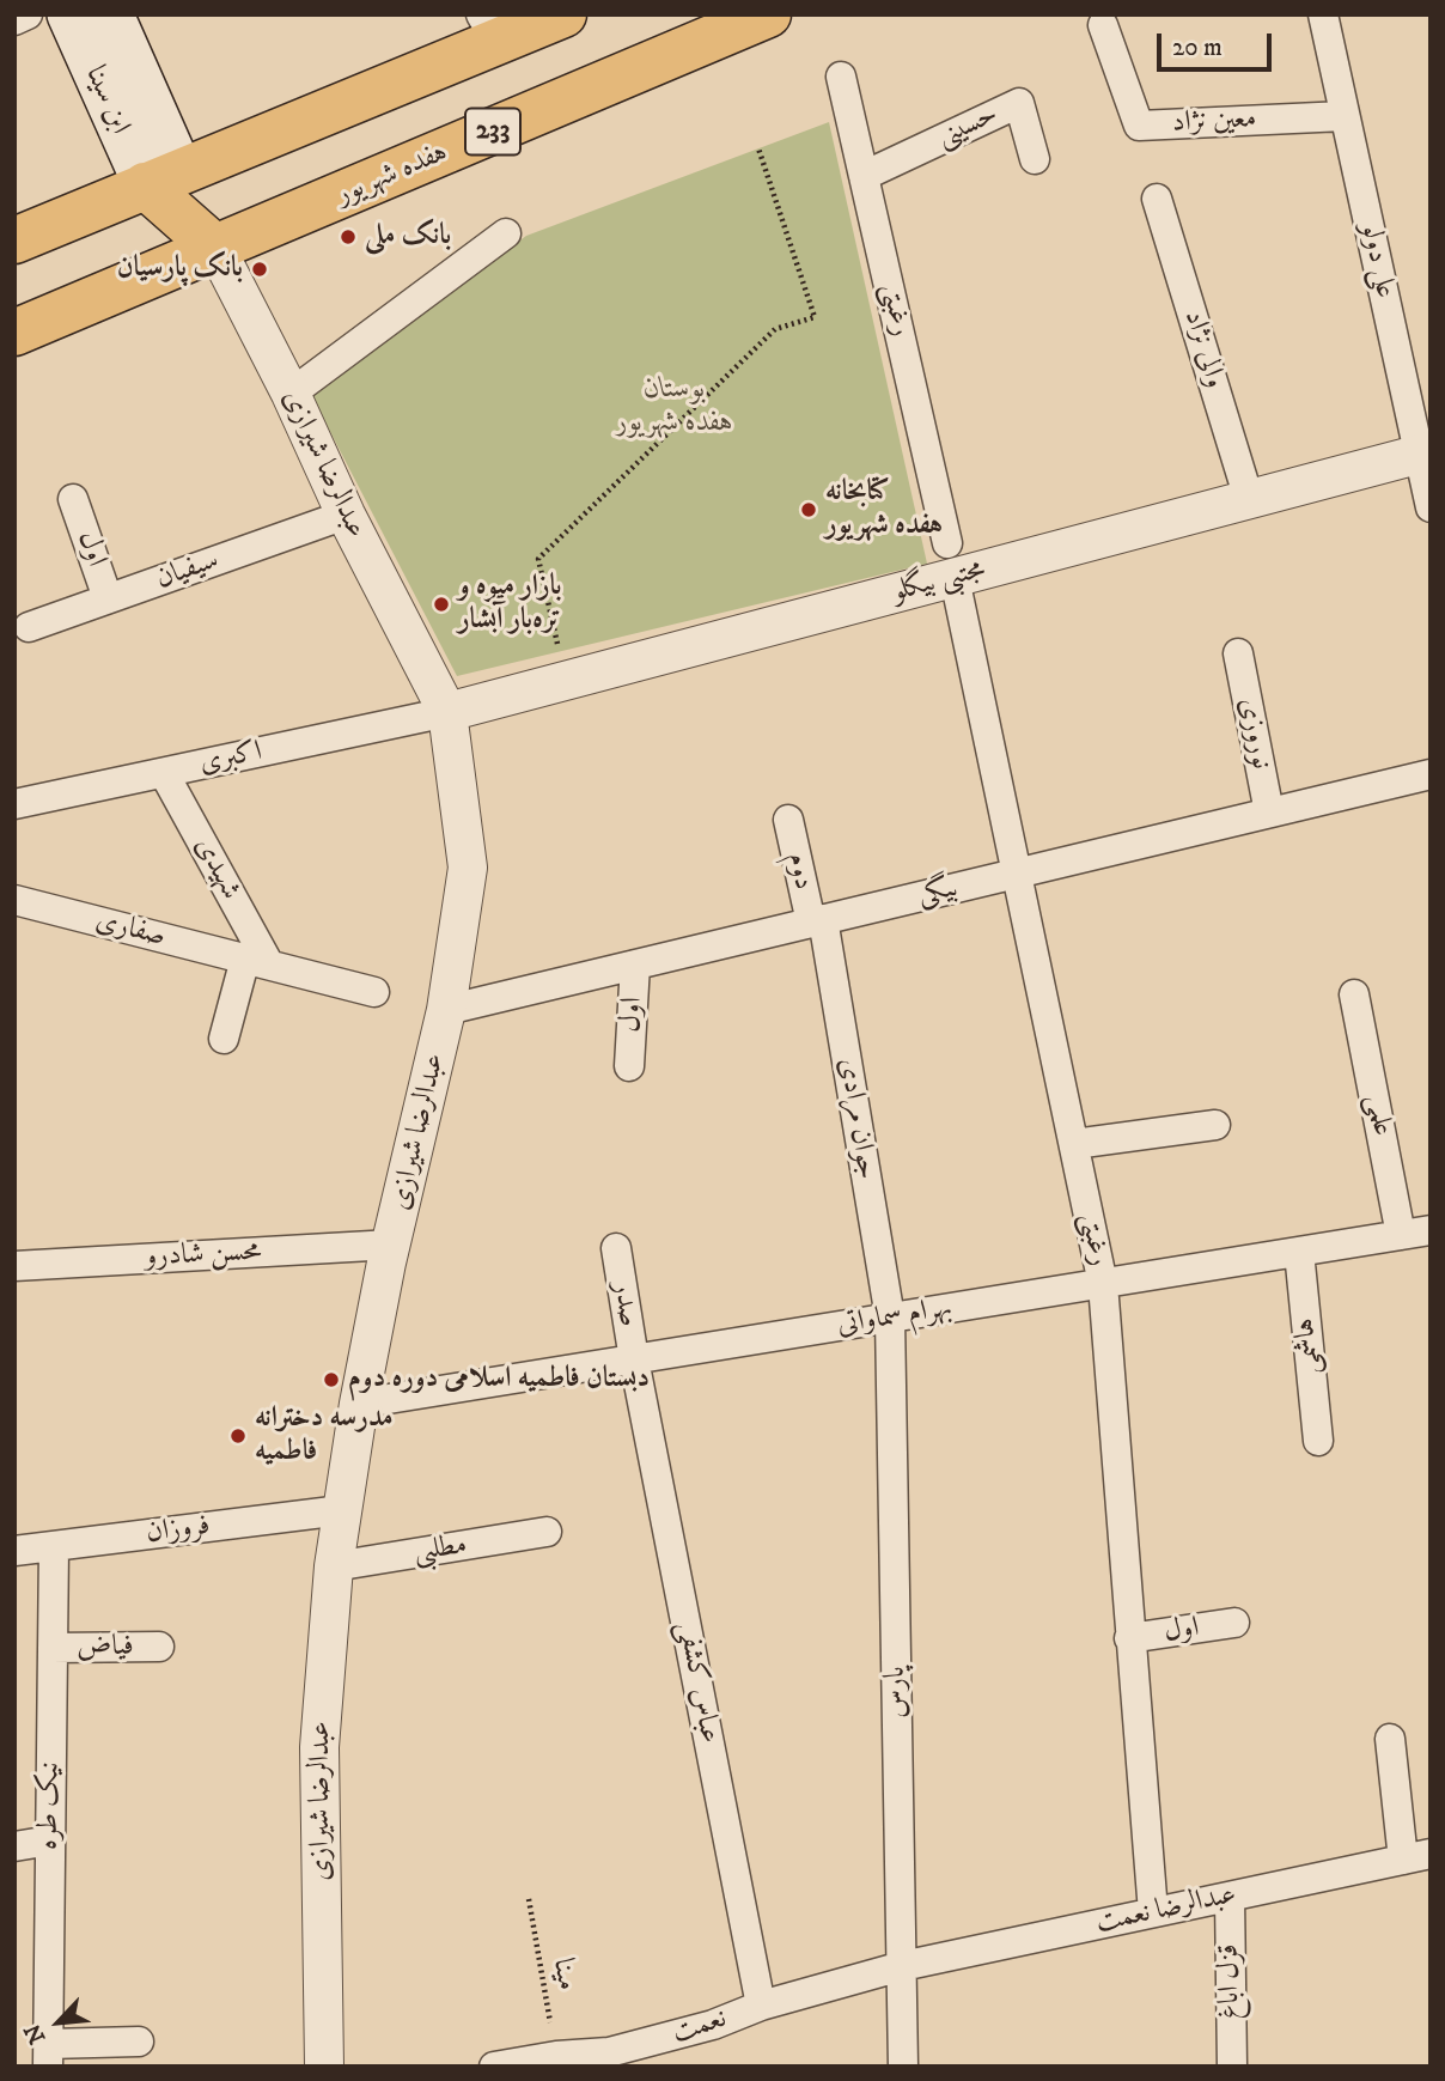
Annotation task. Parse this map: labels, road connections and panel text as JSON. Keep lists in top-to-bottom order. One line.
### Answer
{"streets":{"main road":["ابن سینا","233","هفده شهریور"],"street":["معین نژاد","حسینی","علی دولو","رغبتی","والی نژاد","عبدالرضا شیرازی","اول","سیفیان","مجتبی بیگلو","نوروزی","اکبری","شهیدی","دوم","بیگی","صفاری","علمی","جوان مرادی","محسن شادرو","صدر","بهرام سماواتی","هاشمی","فروزان","مطلبی","فیاض","عباس کشفی","پارس","نیک طره","عبدالرضا نعمت","قزل اباغ","نعمت"],"path":["مینا"]},"crossings":[["معین نژاد","علی دولو"],["حسینی","رغبتی"],["هفده شهریور","عبدالرضا شیرازی"],["علی دولو","مجتبی بیگلو"],["رغبتی","اول"],["رغبتی","مجتبی بیگلو"],["رغبتی","بیگی"],["رغبتی","بهرام سماواتی"],["رغبتی","عبدالرضا نعمت"],["والی نژاد","مجتبی بیگلو"],["عبدالرضا شیرازی","سیفیان"],["عبدالرضا شیرازی","مجتبی بیگلو"],["عبدالرضا شیرازی","اکبری"],["عبدالرضا شیرازی","بیگی"],["عبدالرضا شیرازی","محسن شادرو"],["عبدالرضا شیرازی","بهرام سماواتی"],["عبدالرضا شیرازی","فروزان"],["عبدالرضا شیرازی","مطلبی"],["اول","سیفیان"],["اول","بیگی"],["مجتبی بیگلو","اکبری"],["نوروزی","بیگی"],["اکبری","شهیدی"],["شهیدی","صفاری"],["دوم","بیگی"],["دوم","جوان مرادی"],["بیگی","جوان مرادی"],["علمی","بهرام سماواتی"],["جوان مرادی","بهرام سماواتی"],["جوان مرادی","پارس"],["صدر","بهرام سماواتی"],["صدر","عباس کشفی"],["بهرام سماواتی","هاشمی"],["بهرام سماواتی","عباس کشفی"],["بهرام سماواتی","پارس"],["فروزان","نیک طره"],["فیاض","نیک طره"],["عباس کشفی","نعمت"],["پارس","عبدالرضا نعمت"],["پارس","نعمت"],["عبدالرضا نعمت","قزل اباغ"],["عبدالرضا نعمت","نعمت"],["مینا","نعمت"]],"parks":["بوستان هفده شهریور"],"places":["بانک ملی","بانک پارسیان","کتابخانه هفده شهریور","بازار میوه و تره‌بار آبشار","دبستان فاطمیه اسلامی دوره دوم","مدرسه دخترانه فاطمیه"],"scale_bar":"20 m","north":"bottom left"}
